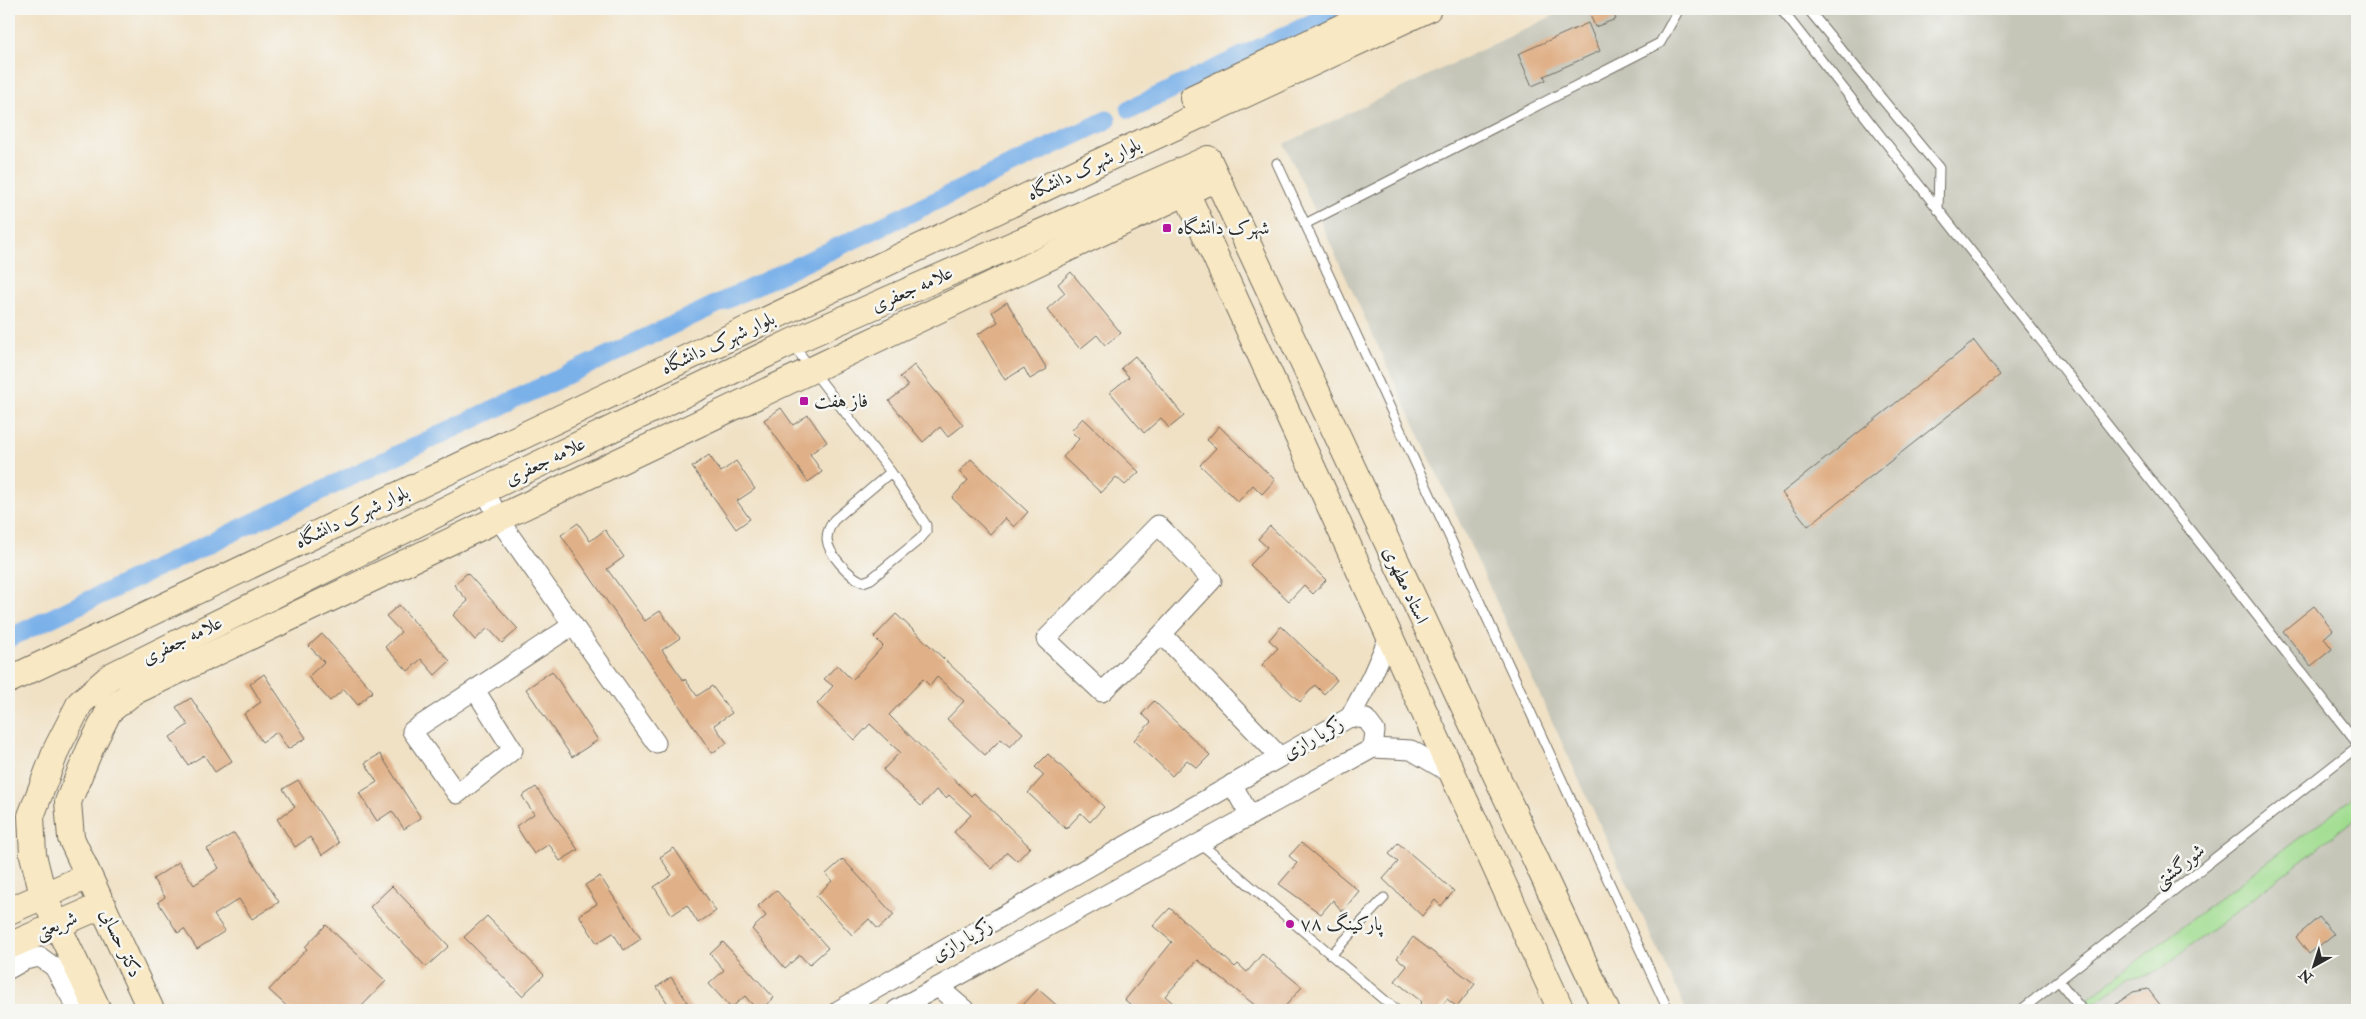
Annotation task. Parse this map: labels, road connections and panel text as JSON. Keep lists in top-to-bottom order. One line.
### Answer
{"streets":{"street":["بلوار شهرک دانشگاه","علامه جعفری","استاد مطهری","زکریا رازی","شریعتی","دکتر حسابی"],"lane":["شورگشتی"]},"crossings":[["علامه جعفری","استاد مطهری"],["علامه جعفری","شریعتی"],["علامه جعفری","دکتر حسابی"],["شریعتی","دکتر حسابی"]],"places":{"transit":["شهرک دانشگاه","فاز هفت"],"other":["پارکینگ ۷۸"]},"north":"bottom left"}
